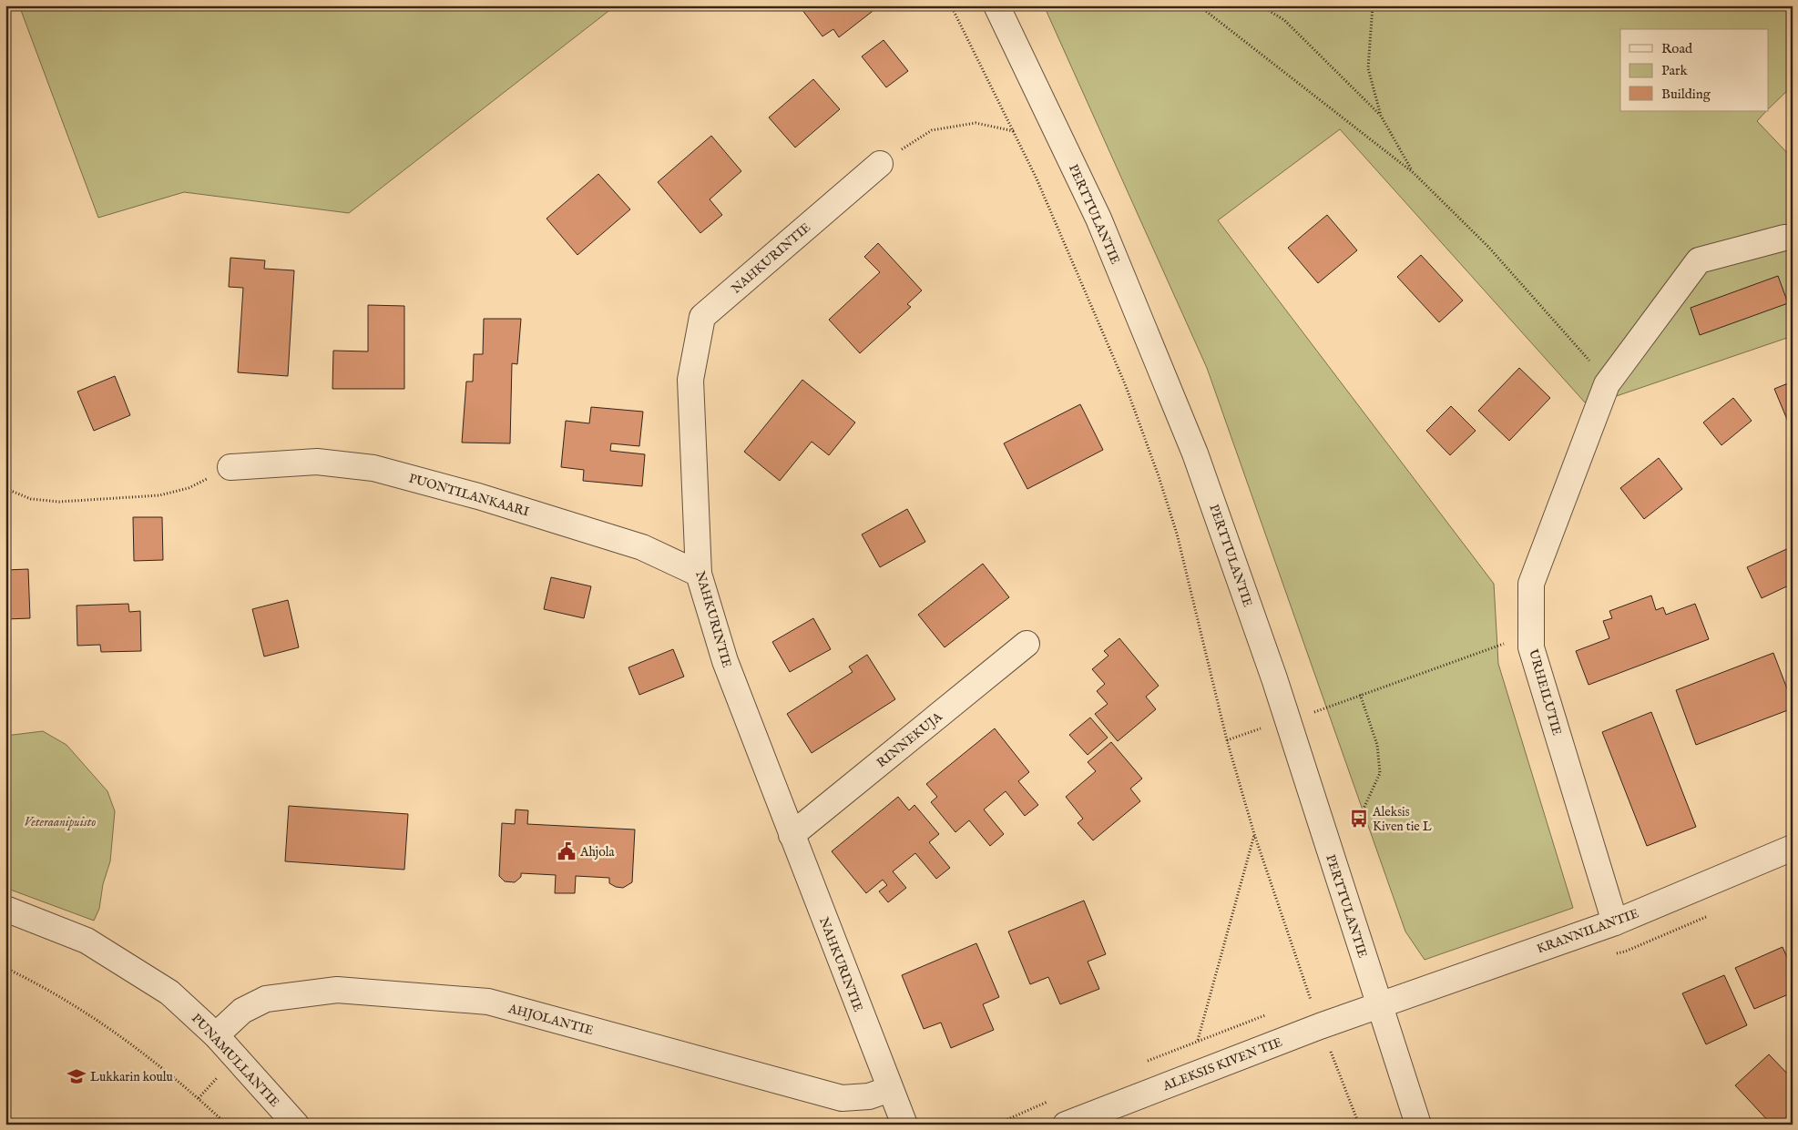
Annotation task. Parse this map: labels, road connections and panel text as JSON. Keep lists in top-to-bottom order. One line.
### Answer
{"streets":{"street":["PERTTULANTIE","NAHKURINTIE","PUONTILANKAARI","URHEILUTIE","RINNEKUJA","KRANNILANTIE","AHJOLANTIE","PUNAMULLANTIE","ALEKSIS KIVEN TIE"]},"crossings":[["PERTTULANTIE","KRANNILANTIE"],["PERTTULANTIE","ALEKSIS KIVEN TIE"],["NAHKURINTIE","PUONTILANKAARI"],["NAHKURINTIE","RINNEKUJA"],["NAHKURINTIE","AHJOLANTIE"],["URHEILUTIE","KRANNILANTIE"],["KRANNILANTIE","ALEKSIS KIVEN TIE"],["AHJOLANTIE","PUNAMULLANTIE"]],"parks":["Veteraanipuisto"],"places":{"bus stop":["Aleksis Kiven tie L"],"public building":["Ahjola"],"school or university":["Lukkarin koulu"]},"legend":["Road","Park","Building"]}
